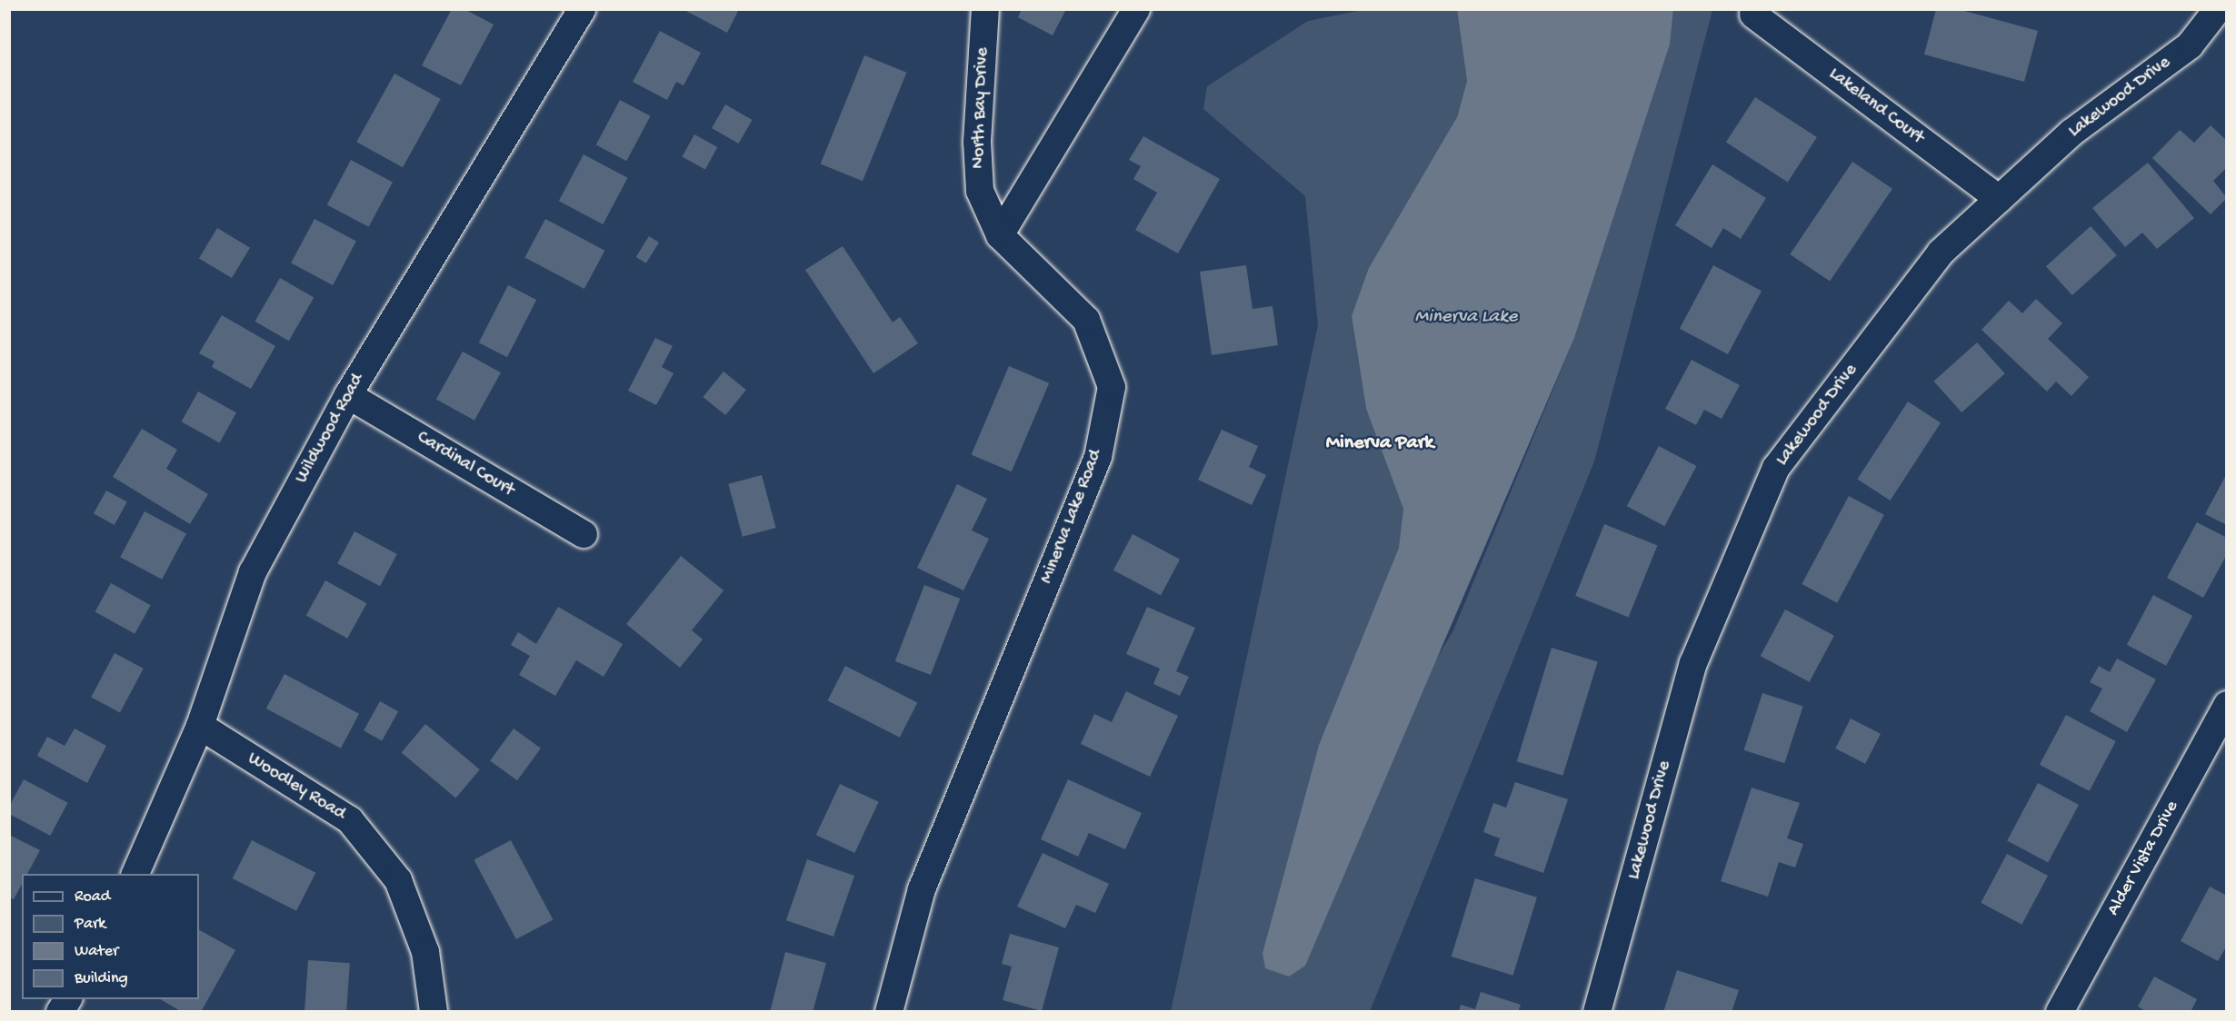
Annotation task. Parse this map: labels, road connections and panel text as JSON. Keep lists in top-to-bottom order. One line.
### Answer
{"streets":{"street":["Lakewood Drive","Lakeland Court","North Bay Drive","Wildwood Road","Cardinal Court","Minerva Lake Road","Woodley Road","Alder Vista Drive"]},"crossings":[["Lakewood Drive","Lakeland Court"],["North Bay Drive","Minerva Lake Road"],["Wildwood Road","Cardinal Court"],["Wildwood Road","Woodley Road"]],"districts":["Minerva Park"],"water":["Minerva Lake"],"legend":["Road","Park","Water","Building"]}
